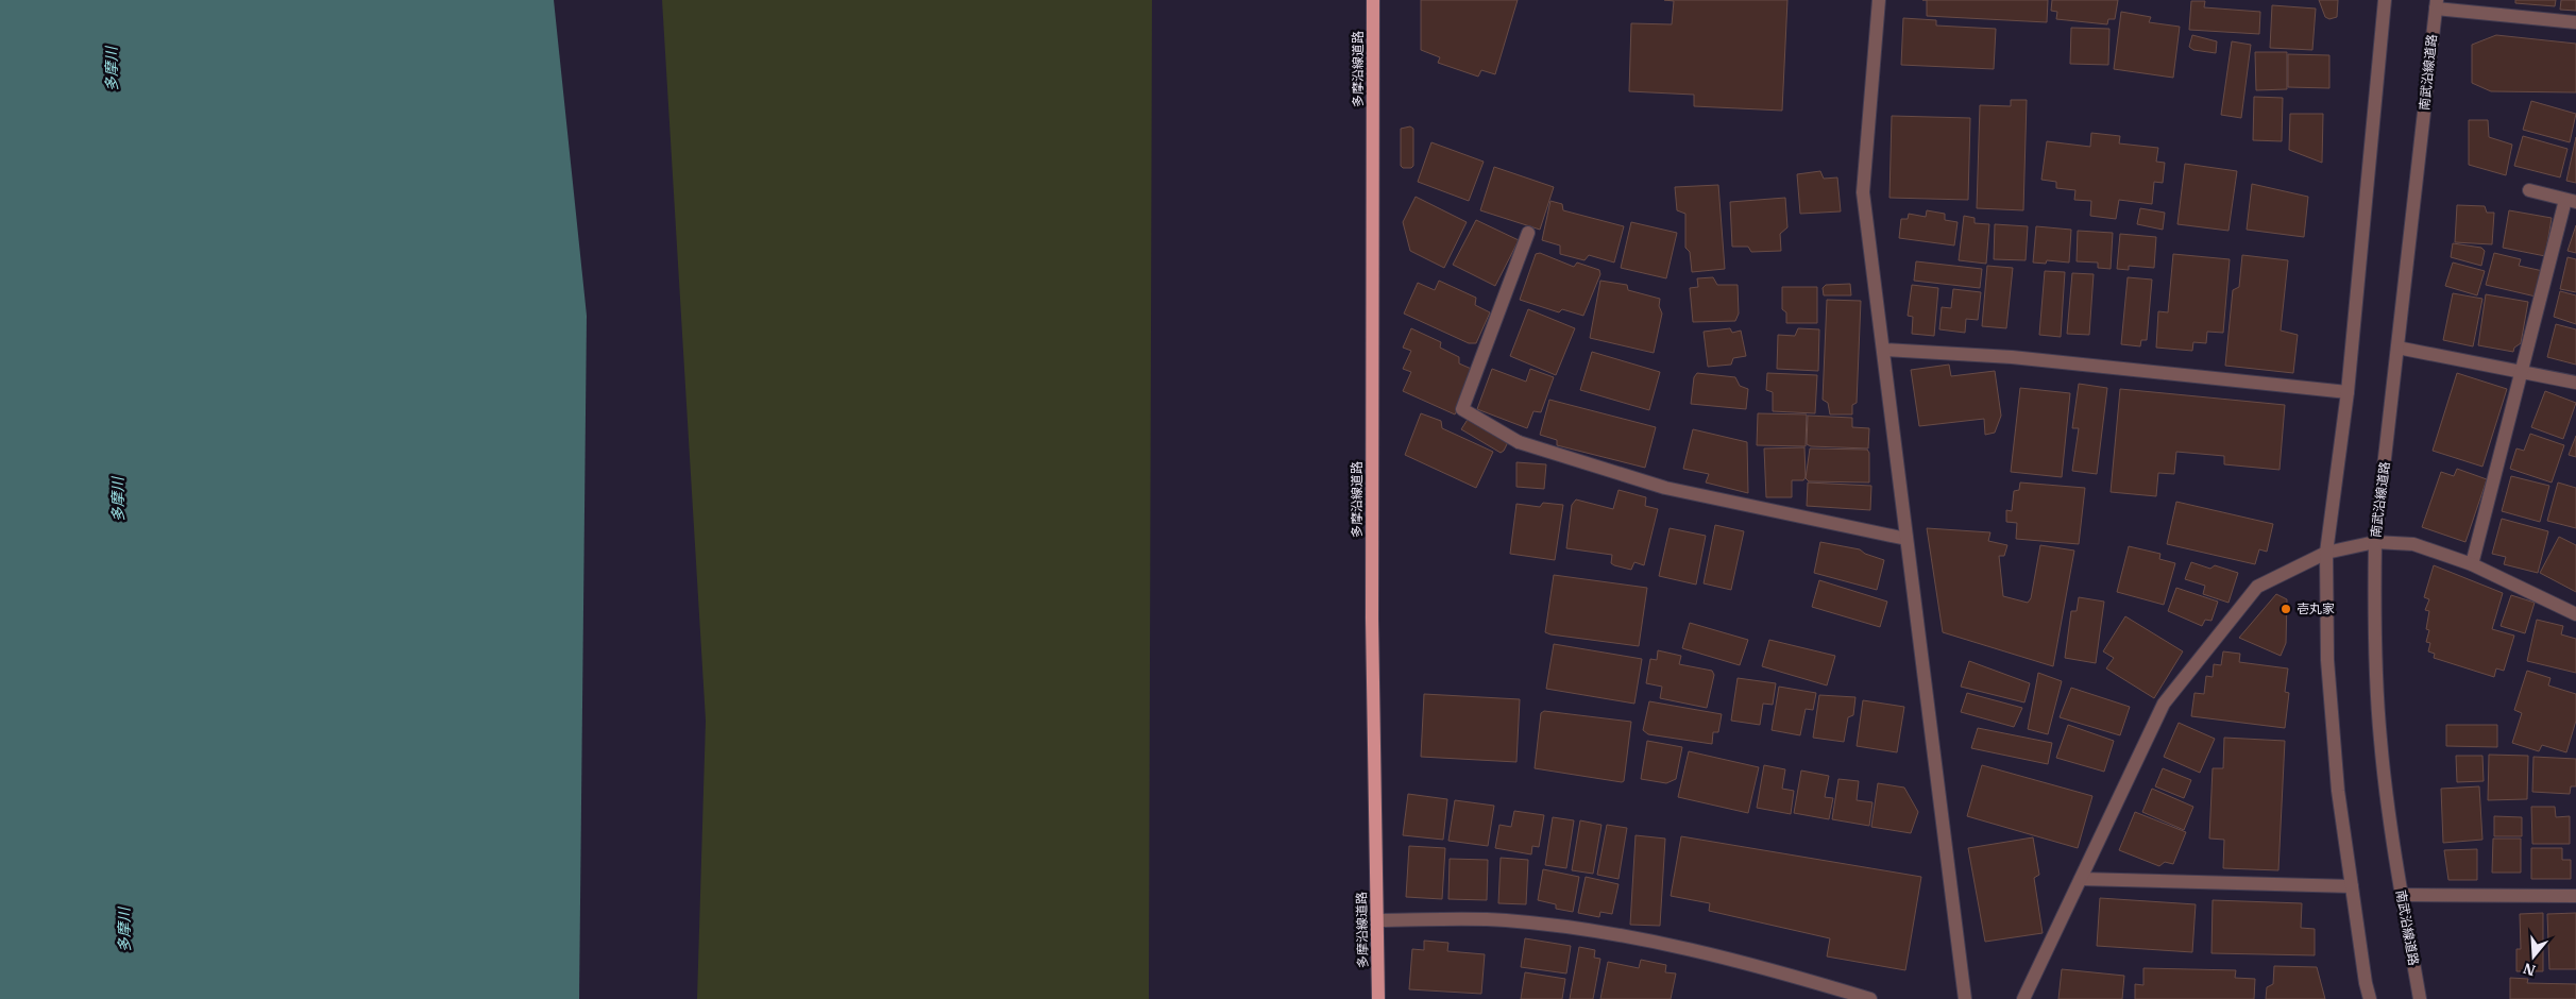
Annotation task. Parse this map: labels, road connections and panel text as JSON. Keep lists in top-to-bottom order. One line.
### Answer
{"streets":{"main road":["多摩沿線道路"],"street":["南武沿線道路"]},"water":["多摩川"],"places":["壱丸家"],"north":"bottom"}
